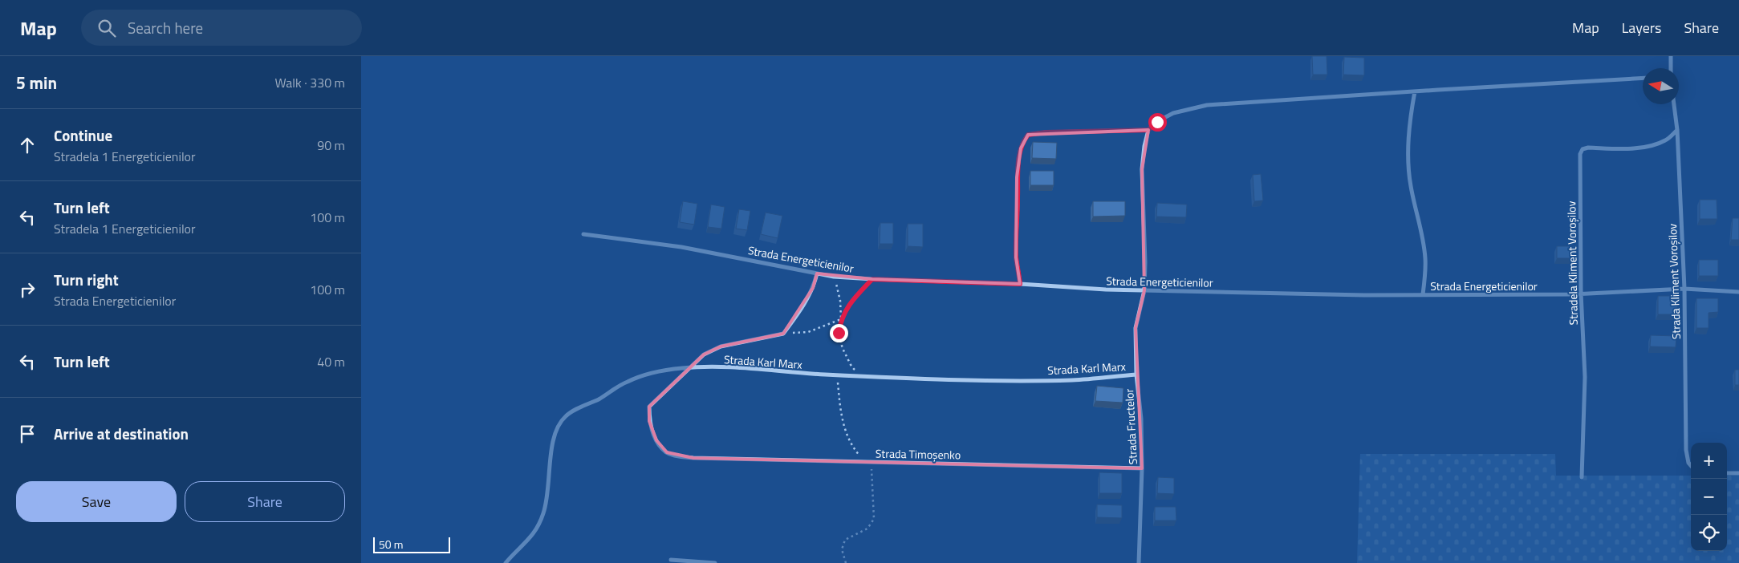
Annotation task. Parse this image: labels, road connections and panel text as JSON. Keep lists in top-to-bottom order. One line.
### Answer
{"streets":{"street":["Strada Energeticienilor","Stradela Kliment Voroșilov","Strada Kliment Voroșilov","Strada Karl Marx","Strada Fructelor","Strada Timoșenko"]},"crossings":[["Strada Energeticienilor","Stradela Kliment Voroșilov"],["Strada Energeticienilor","Strada Kliment Voroșilov"],["Strada Energeticienilor","Strada Fructelor"],["Stradela Kliment Voroșilov","Strada Kliment Voroșilov"],["Strada Karl Marx","Strada Fructelor"],["Strada Karl Marx","Strada Timoșenko"],["Strada Fructelor","Strada Timoșenko"]],"scale_bar":"50 m","north":"left","page":{"header":"Map","search":"Search here","nav":["Map","Layers","Share"],"heading":["5 min","Walk · 330 m"],"list":[["Continue","Stradela 1 Energeticienilor","90 m"],["Turn left","Stradela 1 Energeticienilor","100 m"],["Turn right","Strada Energeticienilor","100 m"],["Turn left","40 m"],"Arrive at destination"],"map_buttons":["+","−"],"buttons":["Save","Share"],"scale":"50 m"}}
